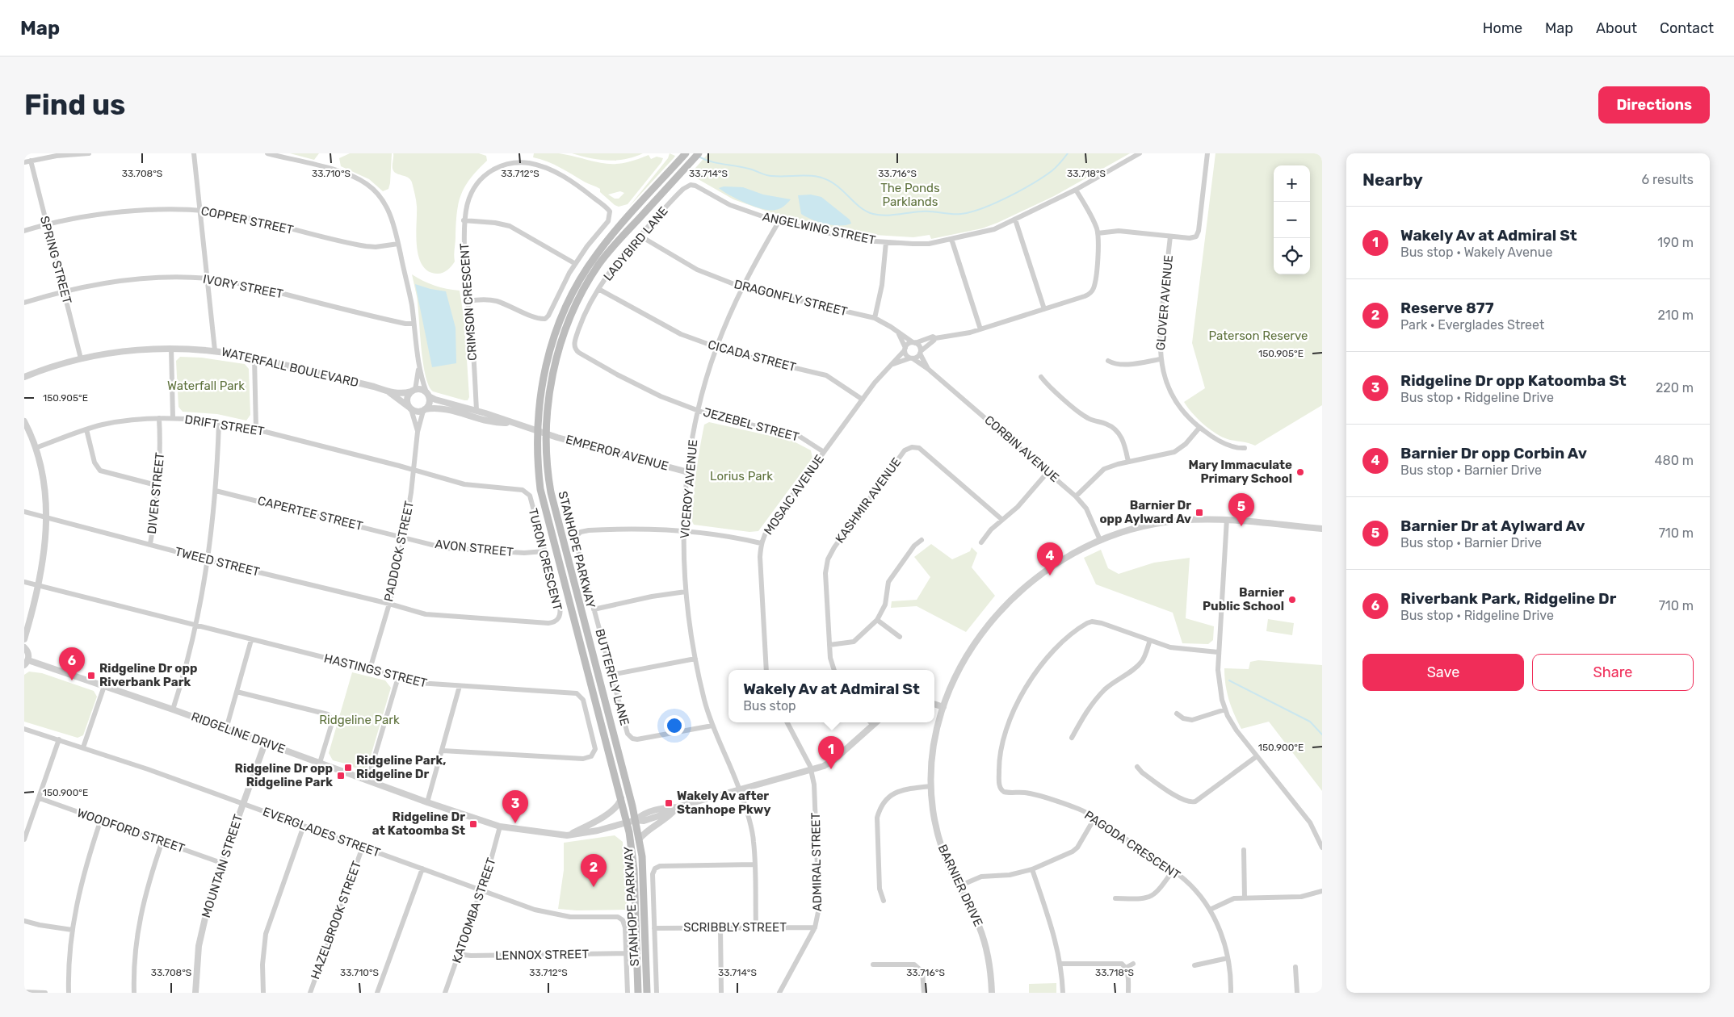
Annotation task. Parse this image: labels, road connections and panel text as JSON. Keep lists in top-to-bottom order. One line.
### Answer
{"streets":{"main road":["STANHOPE PARKWAY"],"street":["COPPER STREET","ANGELWING STREET","LADYBIRD LANE","SPRING STREET","IVORY STREET","DRAGONFLY STREET","CRIMSON CRESCENT","GLOVER AVENUE","CICADA STREET","WATERFALL BOULEVARD","JEZEBEL STREET","DRIFT STREET","CORBIN AVENUE","EMPEROR AVENUE","VICEROY AVENUE","DIVER STREET","MOSAIC AVENUE","KASHMIR AVENUE","CAPERTEE STREET","AVON STREET","PADDOCK STREET","TURON CRESCENT","TWEED STREET","HASTINGS STREET","BUTTERFLY LANE","RIDGELINE DRIVE","WOODFORD STREET","EVERGLADES STREET","PAGODA CRESCENT","ADMIRAL STREET","MOUNTAIN STREET","BARNIER DRIVE","KATOOMBA STREET","HAZELBROOK STREET","SCRIBBLY STREET","LENNOX STREET"]},"crossings":[["COPPER STREET","SPRING STREET"],["ANGELWING STREET","LADYBIRD LANE"],["ANGELWING STREET","VICEROY AVENUE"],["LADYBIRD LANE","DRAGONFLY STREET"],["LADYBIRD LANE","CICADA STREET"],["LADYBIRD LANE","JEZEBEL STREET"],["SPRING STREET","IVORY STREET"],["SPRING STREET","WATERFALL BOULEVARD"],["DRAGONFLY STREET","CORBIN AVENUE"],["DRAGONFLY STREET","VICEROY AVENUE"],["DRAGONFLY STREET","MOSAIC AVENUE"],["CICADA STREET","VICEROY AVENUE"],["CICADA STREET","MOSAIC AVENUE"],["WATERFALL BOULEVARD","PADDOCK STREET"],["JEZEBEL STREET","VICEROY AVENUE"],["JEZEBEL STREET","MOSAIC AVENUE"],["DRIFT STREET","DIVER STREET"],["DRIFT STREET","PADDOCK STREET"],["DRIFT STREET","TURON CRESCENT"],["CORBIN AVENUE","MOSAIC AVENUE"],["CORBIN AVENUE","BARNIER DRIVE"],["EMPEROR AVENUE","VICEROY AVENUE"],["EMPEROR AVENUE","STANHOPE PARKWAY"],["VICEROY AVENUE","BUTTERFLY LANE"],["VICEROY AVENUE","RIDGELINE DRIVE"],["VICEROY AVENUE","SCRIBBLY STREET"],["DIVER STREET","TWEED STREET"],["CAPERTEE STREET","AVON STREET"],["CAPERTEE STREET","PADDOCK STREET"],["AVON STREET","PADDOCK STREET"],["AVON STREET","TURON CRESCENT"],["STANHOPE PARKWAY","RIDGELINE DRIVE"],["PADDOCK STREET","TURON CRESCENT"],["PADDOCK STREET","TWEED STREET"],["PADDOCK STREET","HASTINGS STREET"],["TURON CRESCENT","TWEED STREET"],["RIDGELINE DRIVE","ADMIRAL STREET"],["RIDGELINE DRIVE","MOUNTAIN STREET"],["RIDGELINE DRIVE","KATOOMBA STREET"],["WOODFORD STREET","MOUNTAIN STREET"],["EVERGLADES STREET","MOUNTAIN STREET"],["EVERGLADES STREET","KATOOMBA STREET"],["EVERGLADES STREET","HAZELBROOK STREET"],["EVERGLADES STREET","LENNOX STREET"],["ADMIRAL STREET","SCRIBBLY STREET"],["KATOOMBA STREET","LENNOX STREET"]],"parks":["The Ponds Parklands","Paterson Reserve","Waterfall Park","Lorius Park","Ridgeline Park"],"places":{"other":["Mary Immaculate Primary School","Barnier Public School"],"transit":["Barnier Dr opp Aylward Av","Ridgeline Dr opp Riverbank Park","Ridgeline Park, Ridgeline Dr","Ridgeline Dr opp Ridgeline Park","Wakely Av after Stanhope Pkwy","Ridgeline Dr at Katoomba St"]},"page":{"header":"Map","nav":["Home","Map","About","Contact"],"buttons":["Directions",["Save","Share"]],"title":"Find us","heading":["Nearby","6 results"],"map_buttons":["+","−"],"list":[{"mark":"1","name":"Wakely Av at Admiral St","note":"Bus stop · Wakely Avenue","value":"190 m"},{"mark":"2","name":"Reserve 877","note":"Park · Everglades Street","value":"210 m"},{"mark":"3","name":"Ridgeline Dr opp Katoomba St","note":"Bus stop · Ridgeline Drive","value":"220 m"},{"mark":"4","name":"Barnier Dr opp Corbin Av","note":"Bus stop · Barnier Drive","value":"480 m"},{"mark":"5","name":"Barnier Dr at Aylward Av","note":"Bus stop · Barnier Drive","value":"710 m"},{"mark":"6","name":"Riverbank Park, Ridgeline Dr","note":"Bus stop · Ridgeline Drive","value":"710 m"}],"pins":["5","4","6","1","3","2"],"popup":["Wakely Av at Admiral St","Bus stop"]},"coordinates":["33.708°S","33.710°S","33.712°S","33.714°S","33.716°S","33.718°S","150.905°E","150.900°E"]}
